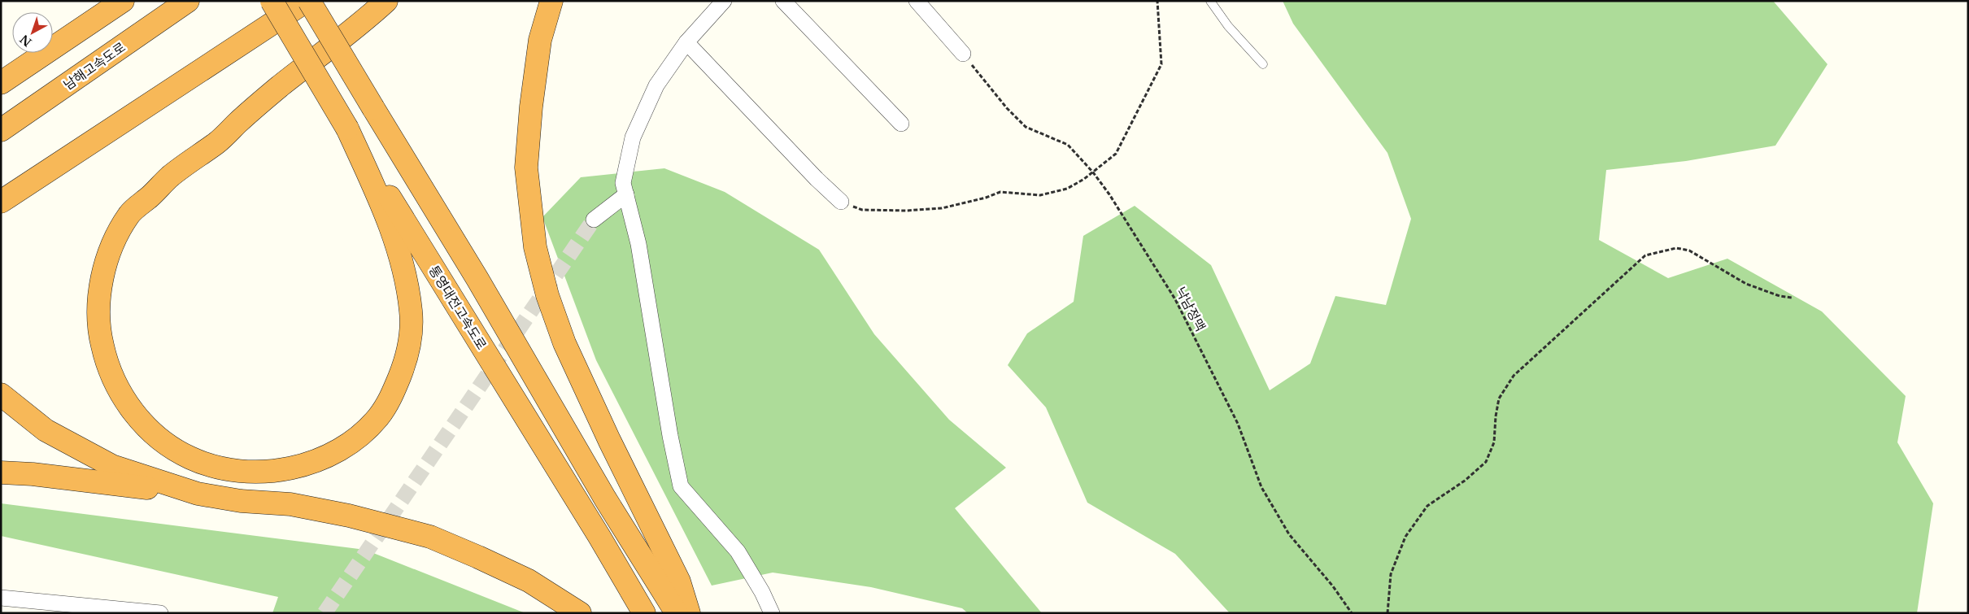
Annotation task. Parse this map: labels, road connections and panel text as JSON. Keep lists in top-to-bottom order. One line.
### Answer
{"streets":{"highway":["남해고속도로","통영대전고속도로"],"path":["낙남정맥"]},"north":"bottom left"}
